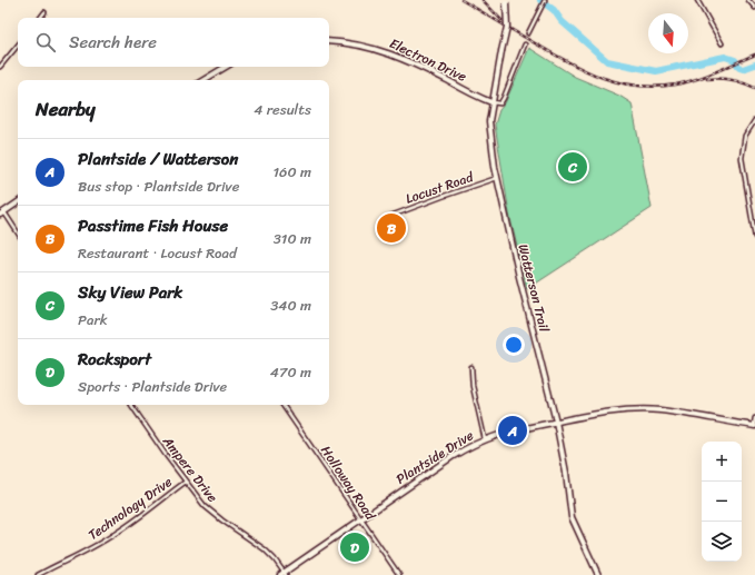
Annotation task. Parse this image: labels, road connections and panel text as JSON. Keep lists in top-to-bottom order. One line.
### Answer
{"streets":{"street":["Electron Drive","Locust Road","Watterson Trail","Plantside Drive","Ampere Drive","Holloway Road","Technology Drive"]},"crossings":[["Electron Drive","Watterson Trail"],["Locust Road","Watterson Trail"],["Watterson Trail","Plantside Drive"],["Plantside Drive","Ampere Drive"],["Plantside Drive","Holloway Road"],["Ampere Drive","Technology Drive"]],"north":"bottom","page":{"search":"Search here","heading":["Nearby","4 results"],"list":[{"mark":"A","name":"Plantside / Watterson","note":"Bus stop · Plantside Drive","value":"160 m"},{"mark":"B","name":"Passtime Fish House","note":"Restaurant · Locust Road","value":"310 m"},{"mark":"C","name":"Sky View Park","note":"Park","value":"340 m"},{"mark":"D","name":"Rocksport","note":"Sports · Plantside Drive","value":"470 m"}],"pins":["C","B","A","D"],"map_buttons":["+","−"]}}
